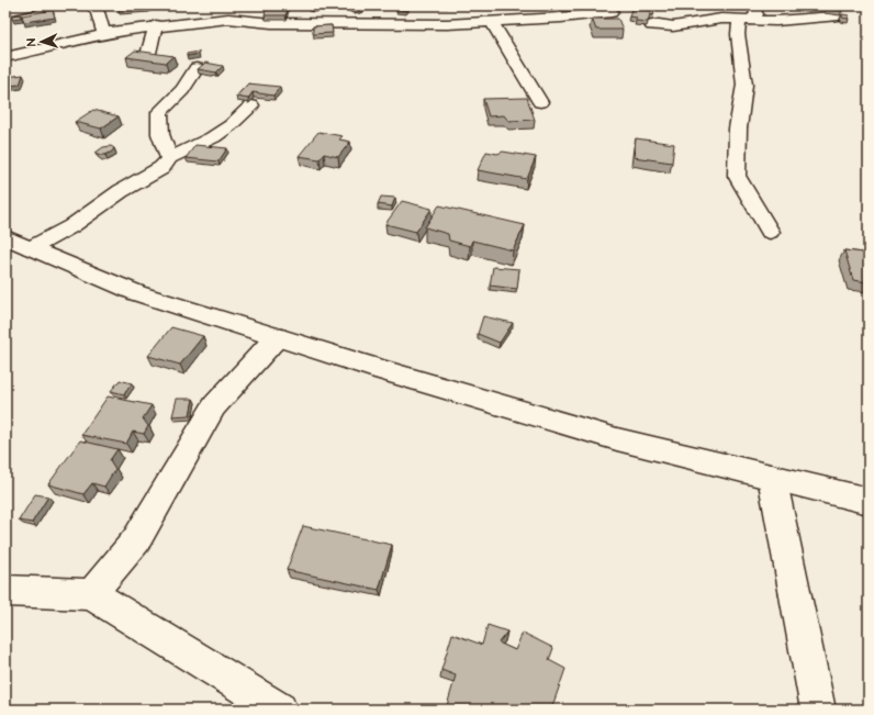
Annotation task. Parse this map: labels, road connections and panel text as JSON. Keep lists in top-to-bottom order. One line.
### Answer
{"north":"left"}
